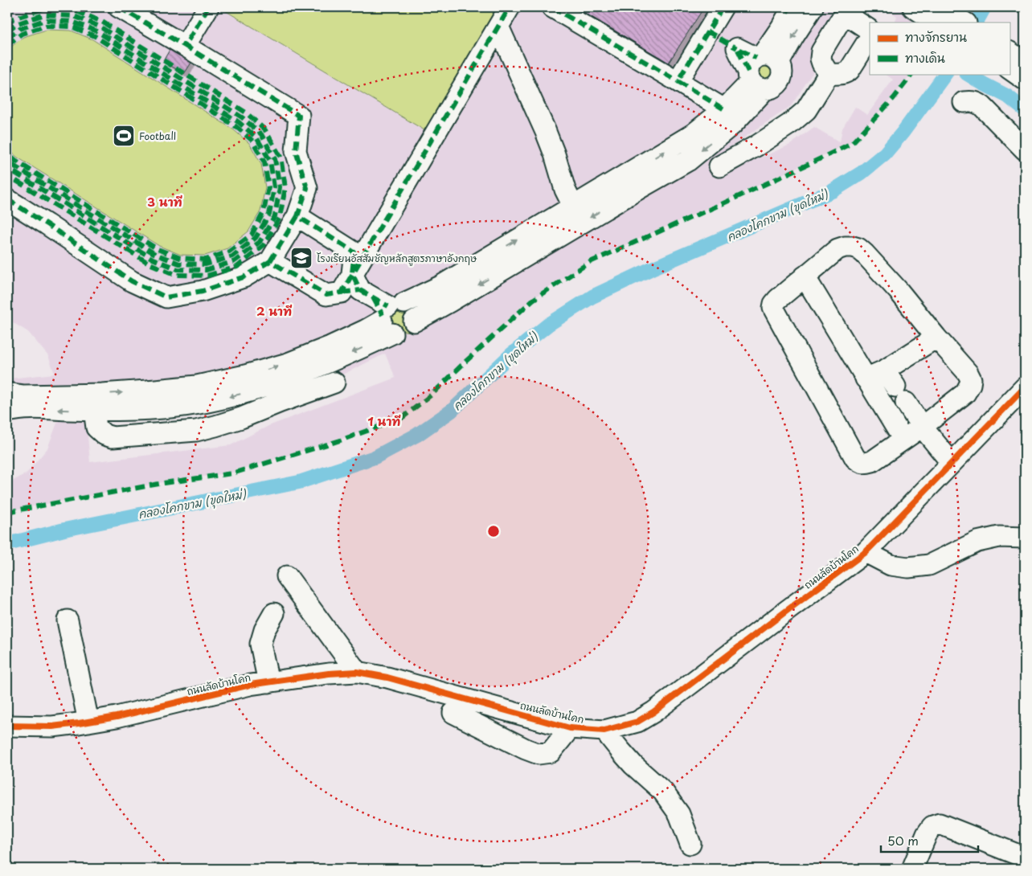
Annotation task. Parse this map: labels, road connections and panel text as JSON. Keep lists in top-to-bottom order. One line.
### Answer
{"streets":{"street":["ถนนลัดบ้านโคก"]},"water":["คลองโคกขาม (ขุดใหม่)"],"places":{"sports":["Football"],"school or university":["โรงเรียนอัสสัมชัญหลักสูตรภาษาอังกฤษ"]},"legend":["ทางจักรยาน","ทางเดิน"],"scale_bar":"50 m","rings":["3 นาที","2 นาที","1 นาที"]}
